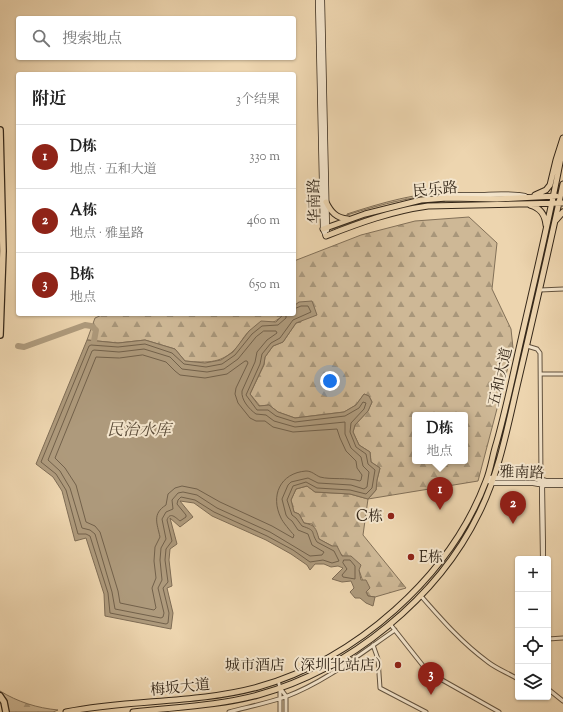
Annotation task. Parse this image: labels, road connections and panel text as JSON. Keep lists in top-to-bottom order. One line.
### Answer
{"streets":{"main road":["民乐路","华南路","五和大道","雅南路","梅坂大道"]},"crossings":[["民乐路","华南路"],["民乐路","五和大道"],["五和大道","雅南路"],["五和大道","梅坂大道"]],"water":["民治水库"],"places":["C栋","E栋","城市酒店（深圳北站店）"],"page":{"search":"搜索地点","heading":["附近","3个结果"],"list":[{"mark":"1","name":"D栋","note":"地点 · 五和大道","value":"330 m"},{"mark":"2","name":"A栋","note":"地点 · 雅星路","value":"460 m"},{"mark":"3","name":"B栋","note":"地点","value":"650 m"}],"popup":["D栋","地点"],"pins":["1","2","3"],"map_buttons":["+","−"]}}
